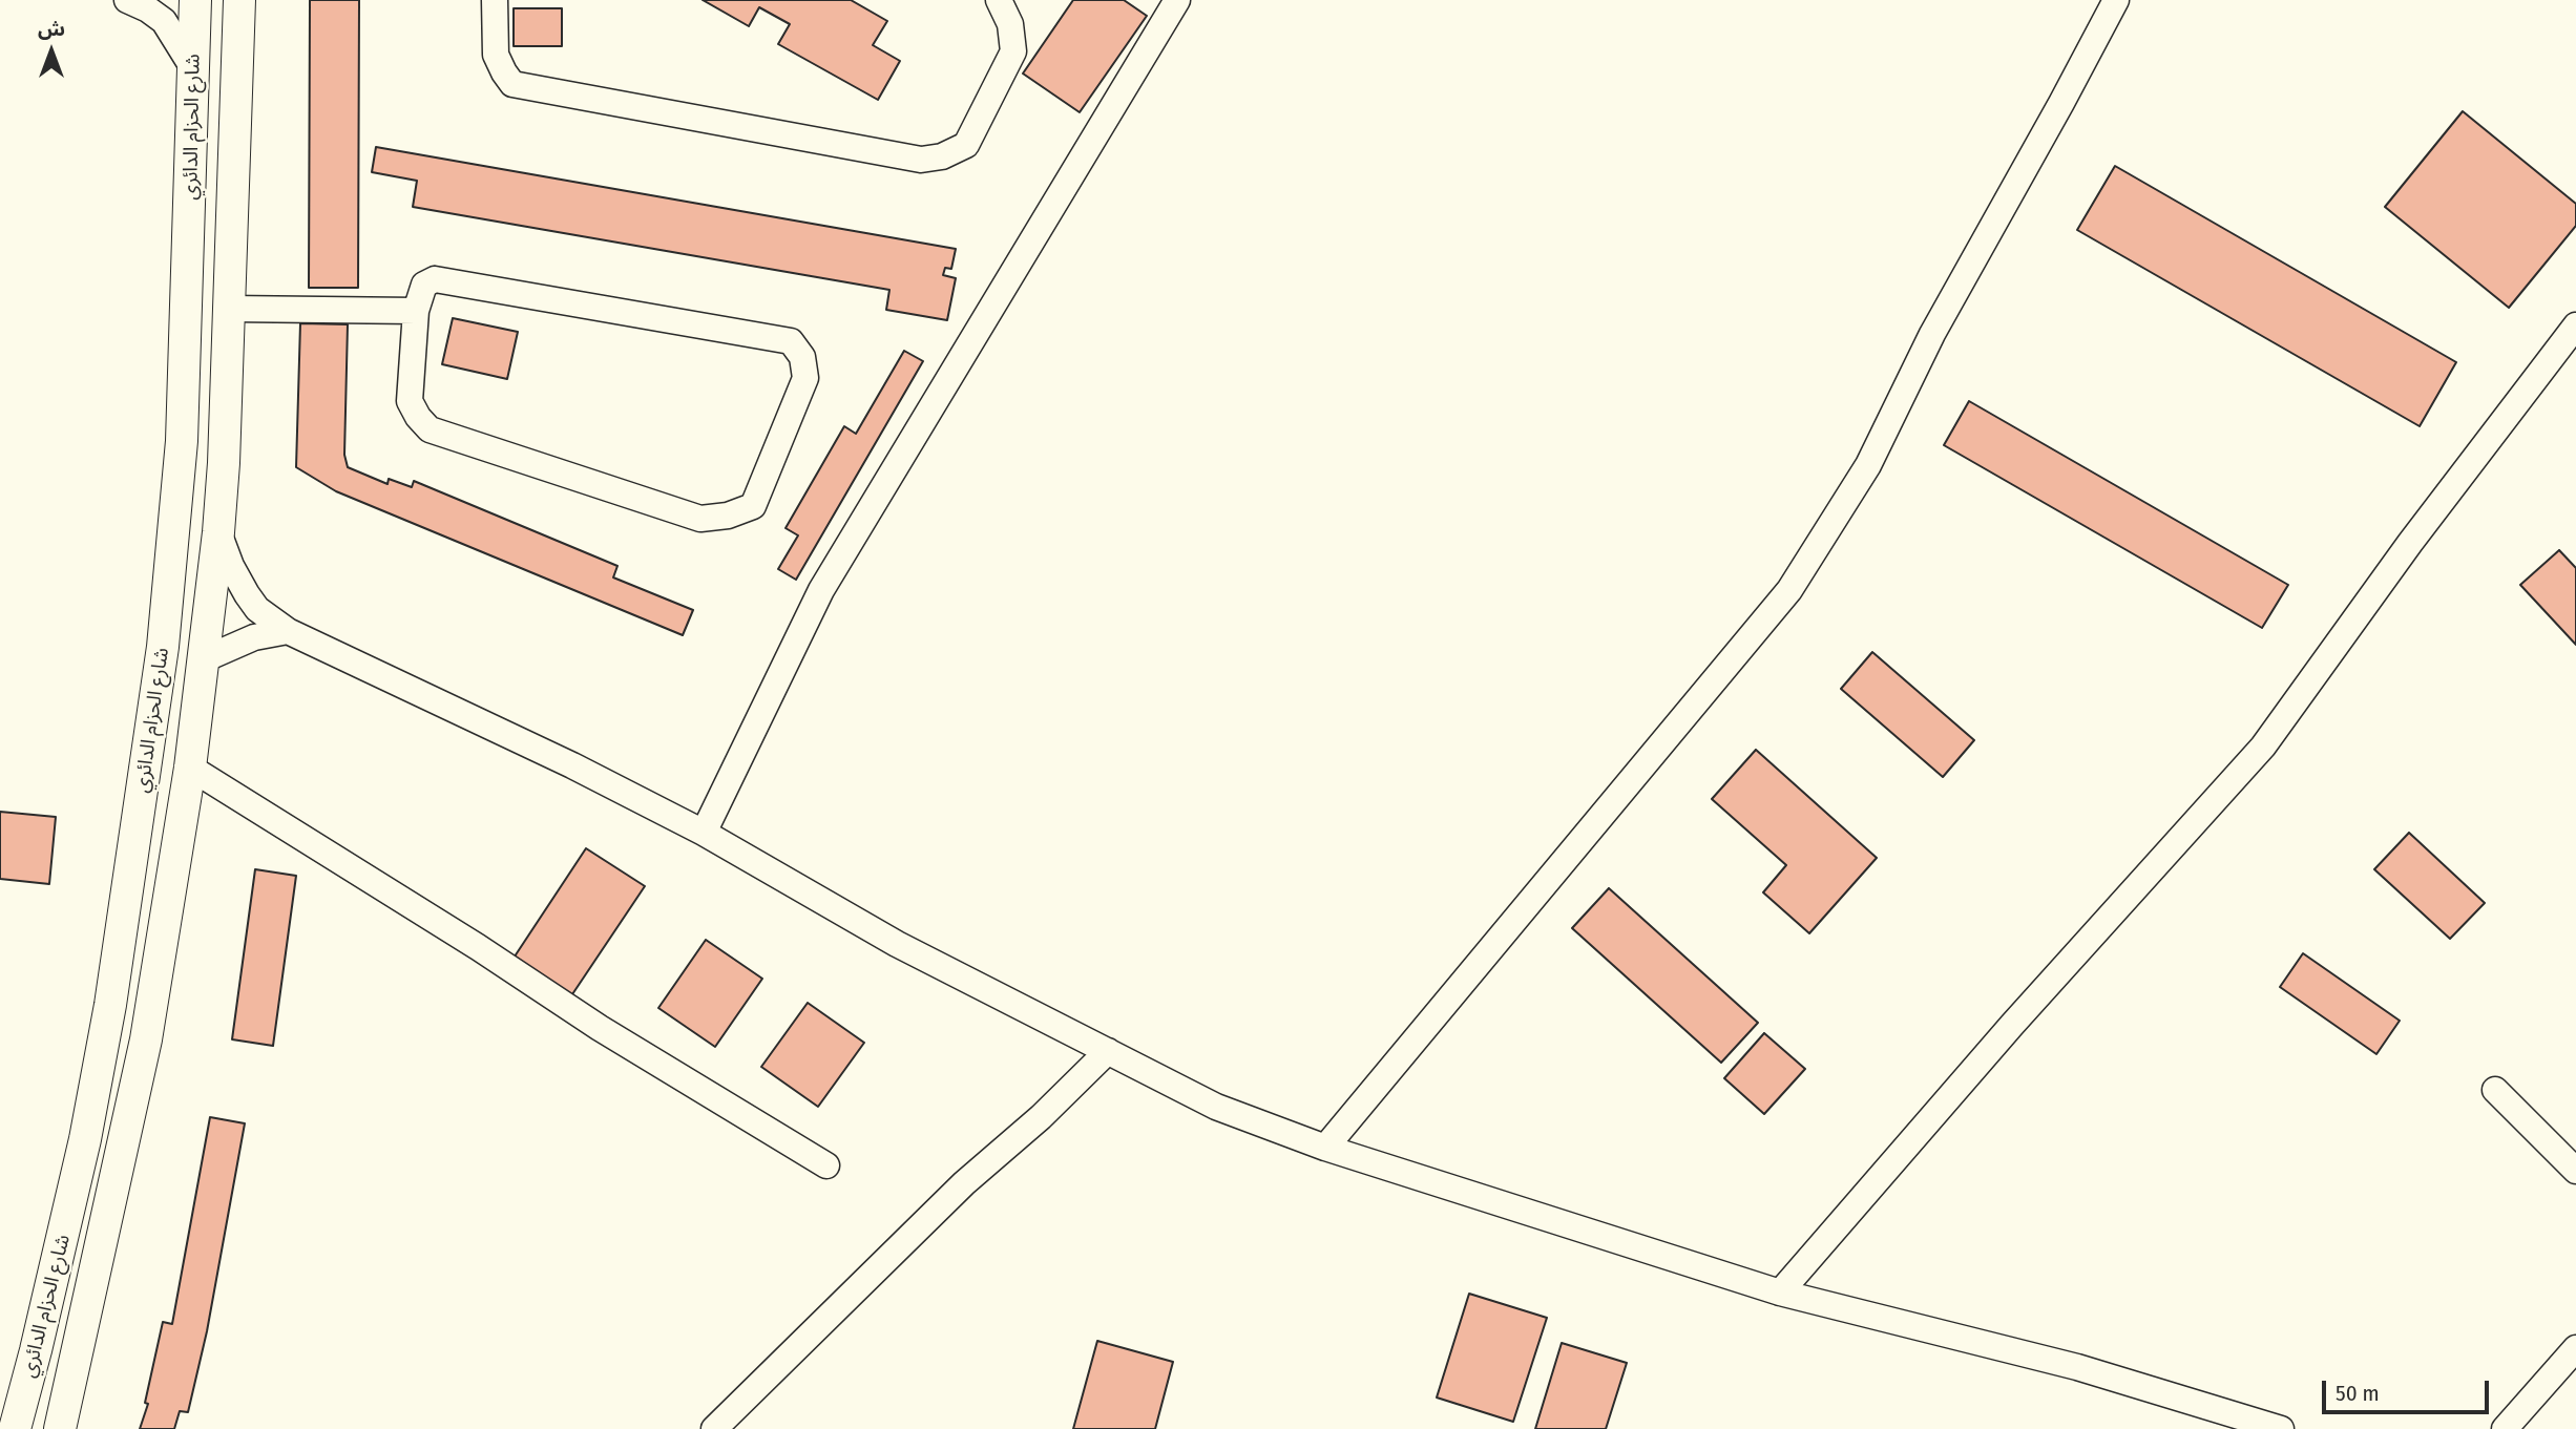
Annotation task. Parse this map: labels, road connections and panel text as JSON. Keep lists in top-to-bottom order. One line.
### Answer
{"streets":{"main road":["شارع الحزام الدائري"]},"scale_bar":"50 m","north":"top"}
